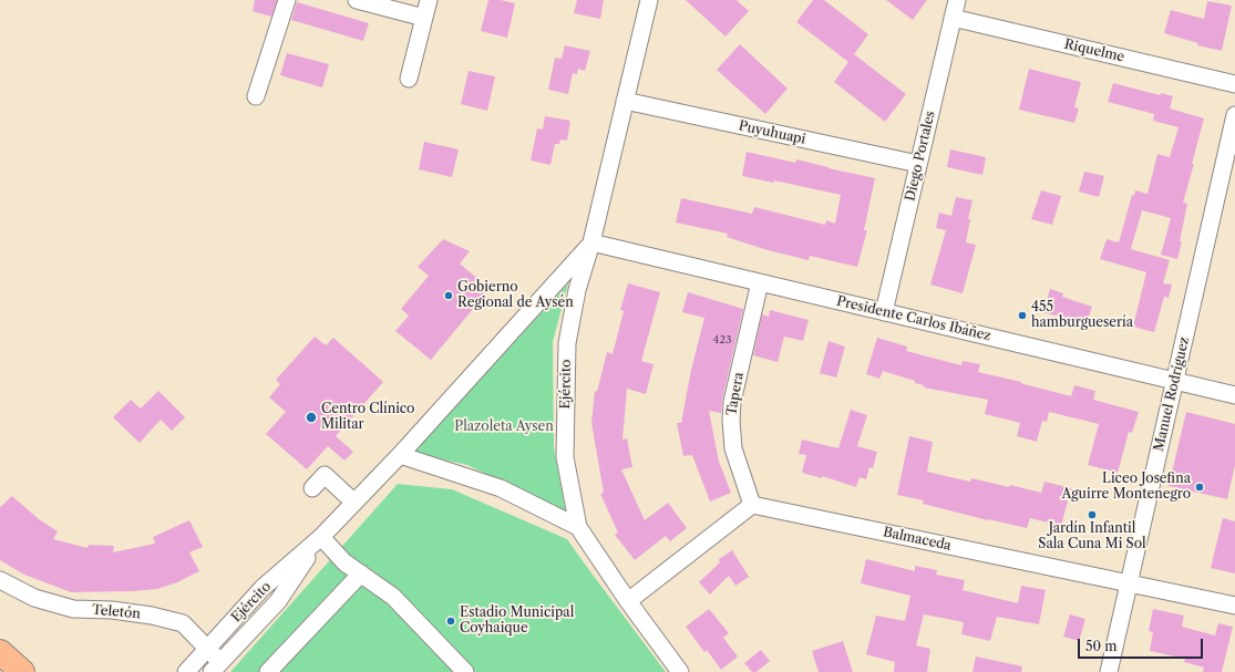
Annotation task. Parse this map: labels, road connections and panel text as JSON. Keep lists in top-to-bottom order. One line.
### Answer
{"streets":{"street":["Riquelme","Puyuhuapi","Diego Portales","Presidente Carlos Ibáñez","Ejército","Tapera","Manuel Rodríguez","Balmaceda","Teletón"]},"crossings":[["Riquelme","Diego Portales"],["Puyuhuapi","Diego Portales"],["Puyuhuapi","Ejército"],["Diego Portales","Presidente Carlos Ibáñez"],["Presidente Carlos Ibáñez","Ejército"],["Presidente Carlos Ibáñez","Tapera"],["Presidente Carlos Ibáñez","Manuel Rodríguez"],["Ejército","Teletón"],["Tapera","Balmaceda"],["Manuel Rodríguez","Balmaceda"]],"parks":["Plazoleta Aysen"],"places":["Gobierno Regional de Aysén","455 hamburguesería","Centro Clínico Militar","Liceo Josefina Aguirre Montenegro","Jardín Infantil Sala Cuna Mi Sol","Estadio Municipal Coyhaique"],"house_numbers":["423"],"scale_bar":"50 m"}
